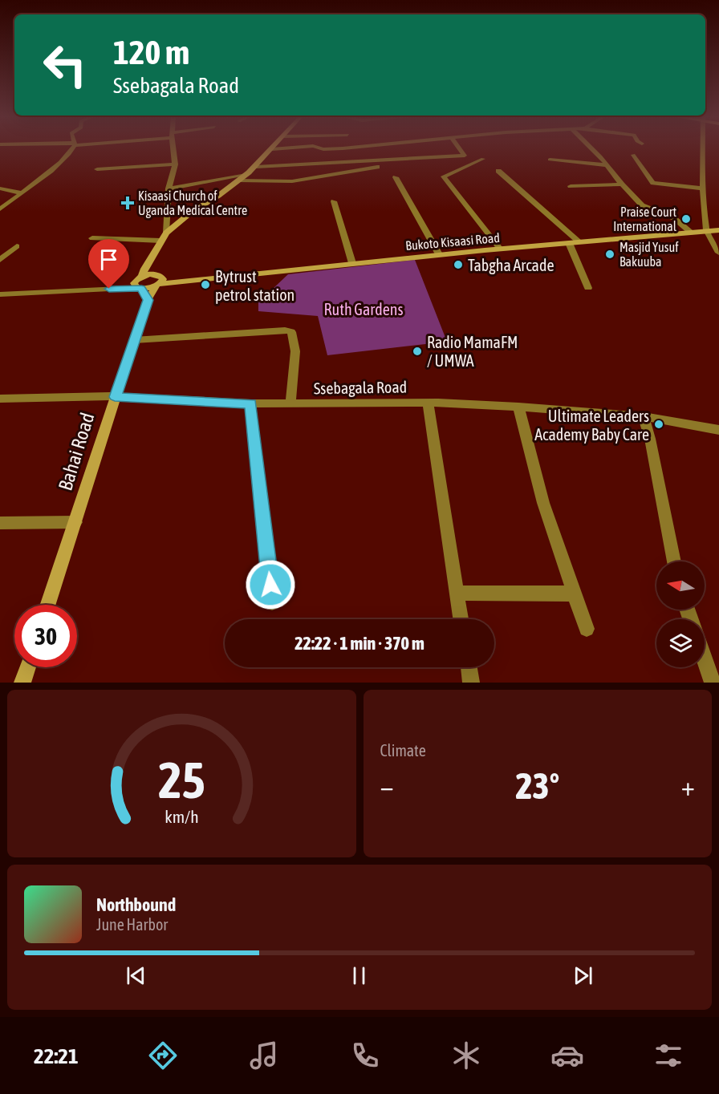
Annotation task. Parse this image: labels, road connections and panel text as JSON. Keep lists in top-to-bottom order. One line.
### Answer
{"streets":{"street":["Bukoto Kisaasi Road","Ssebagala Road","Bahai Road"]},"crossings":[["Bukoto Kisaasi Road","Bahai Road"],["Ssebagala Road","Bahai Road"]],"parks":["Ruth Gardens"],"places":{"health":["Kisaasi Church of Uganda Medical Centre"],"other":["Praise Court International","Masjid Yusuf Bakuuba","Tabgha Arcade","Bytrust petrol station","Radio MamaFM / UMWA","Ultimate Leaders Academy Baby Care"]},"north":"left","page":{"turn":["120 m","Ssebagala Road"],"limit":"30","trip":"22:22 · 1 min · 370 m","tile":"Climate","heat":["−","23°","+"],"song":["Northbound","June Harbor"],"tabs":"22:21","gauge":["25","km/h"]}}
